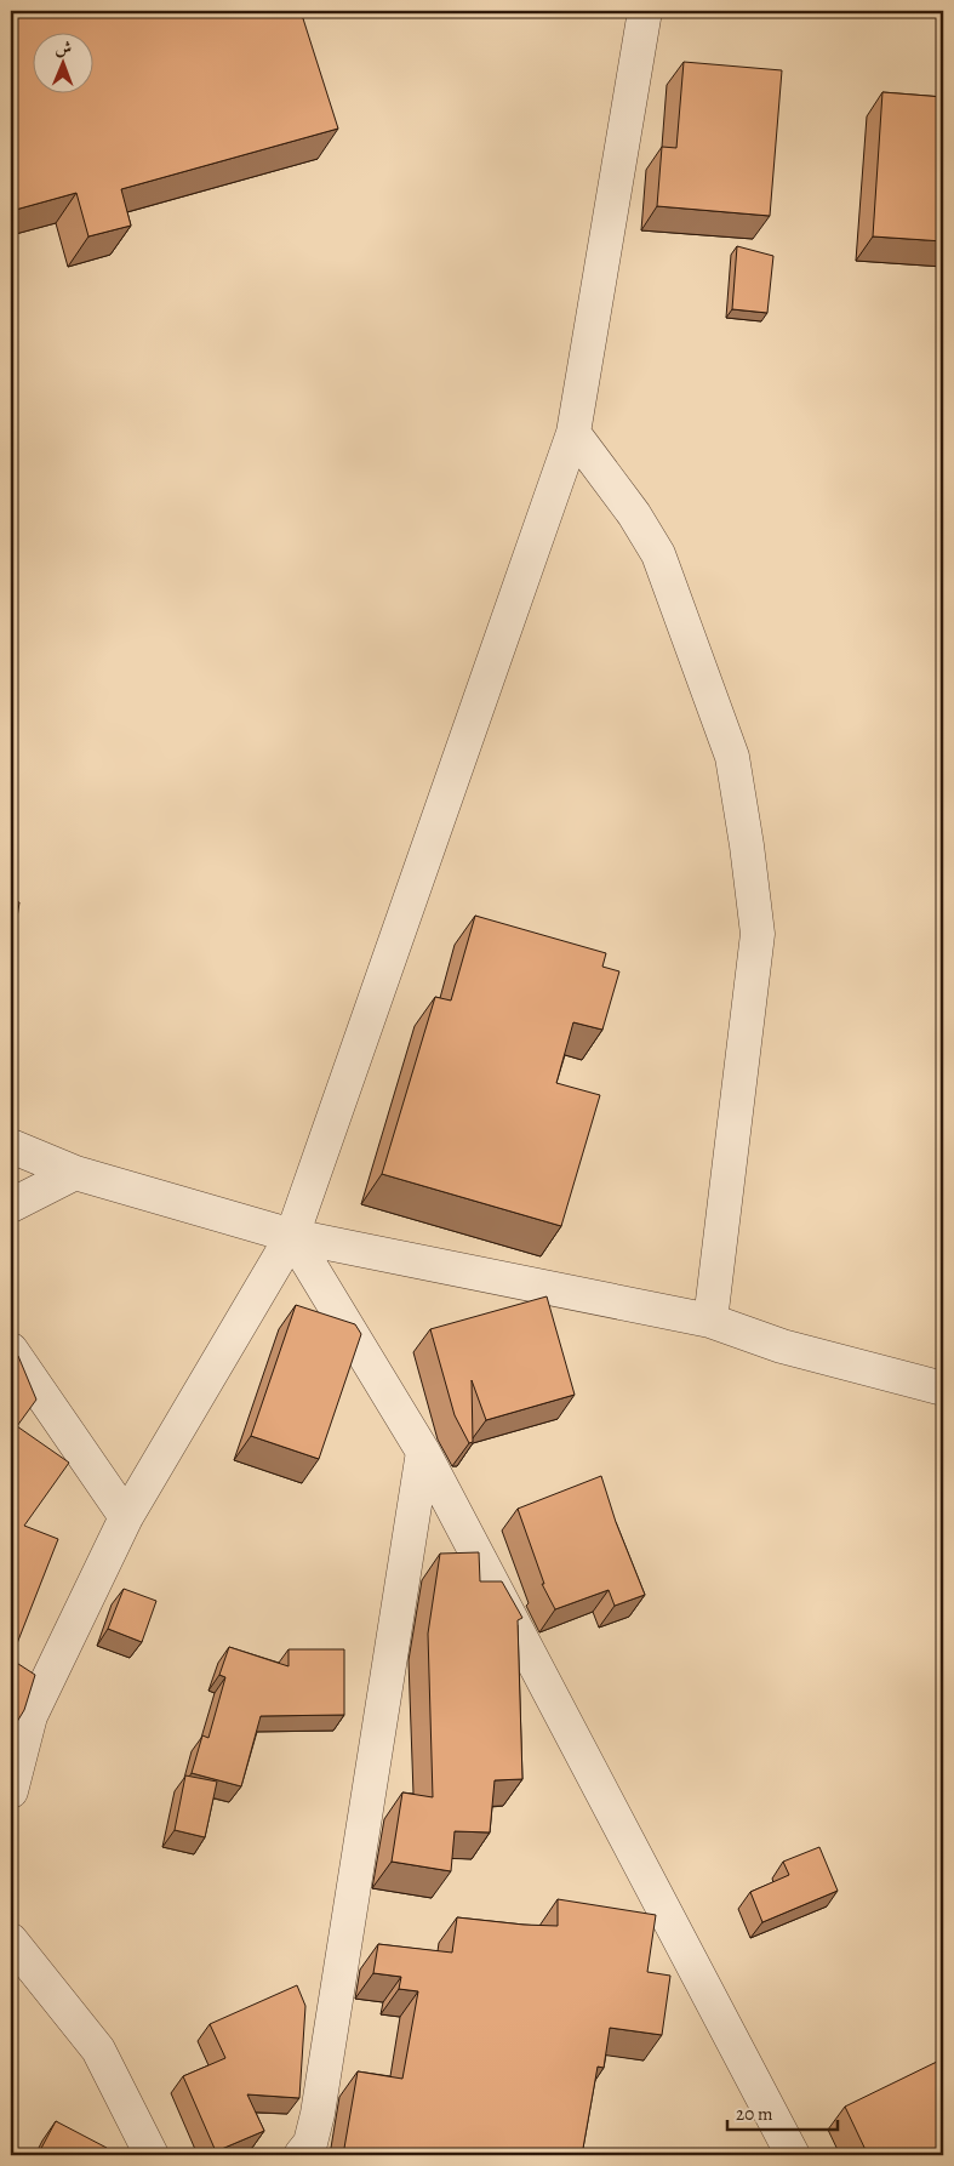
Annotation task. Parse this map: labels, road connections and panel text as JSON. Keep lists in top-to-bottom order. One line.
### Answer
{"scale_bar":"20 m","north":"top"}
